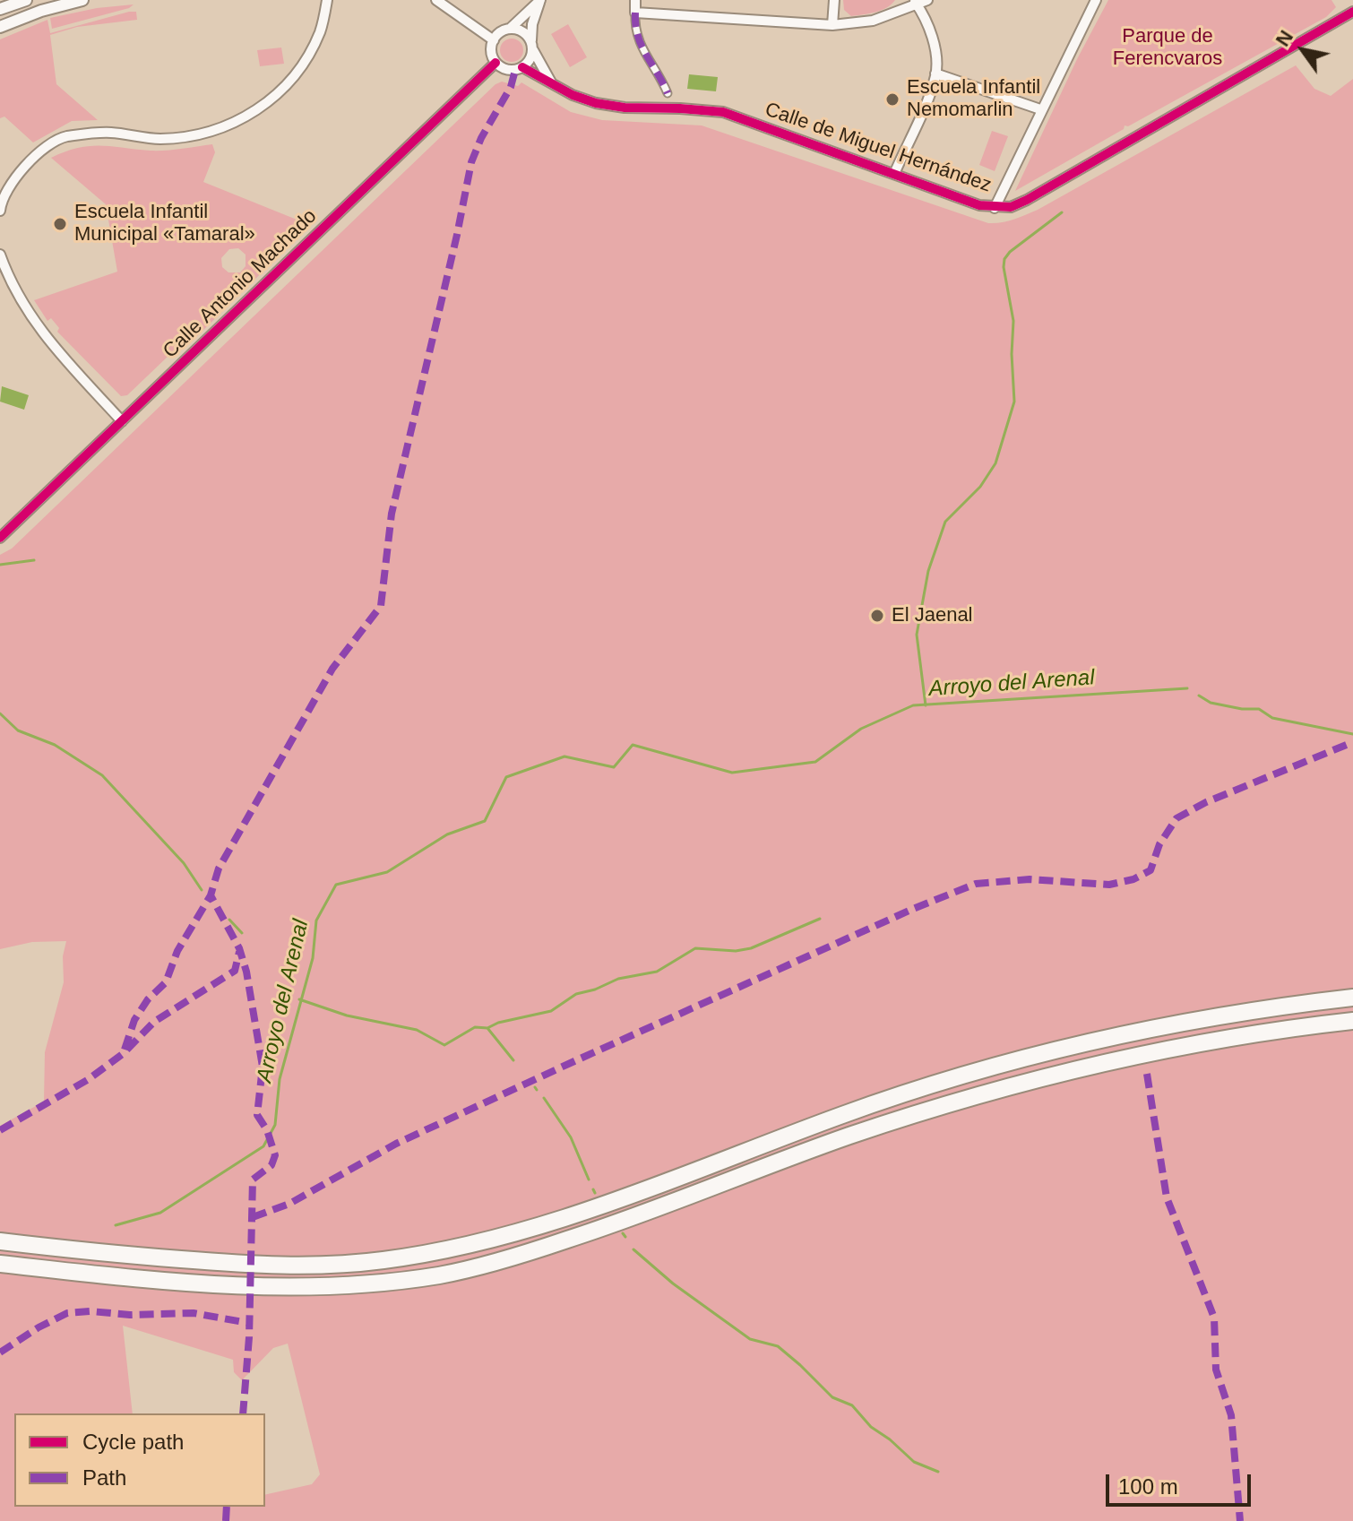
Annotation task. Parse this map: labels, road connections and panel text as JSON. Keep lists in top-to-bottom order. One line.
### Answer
{"streets":{"street":["Calle de Miguel Hernández","Calle Antonio Machado"]},"crossings":[["Calle de Miguel Hernández","Calle Antonio Machado"]],"water":["Arroyo del Arenal"],"parks":["Parque de Ferencvaros"],"places":["Escuela Infantil Nemomarlin","Escuela Infantil Municipal «Tamaral»","El Jaenal"],"legend":["Cycle path","Path"],"scale_bar":"100 m","north":"top left"}
